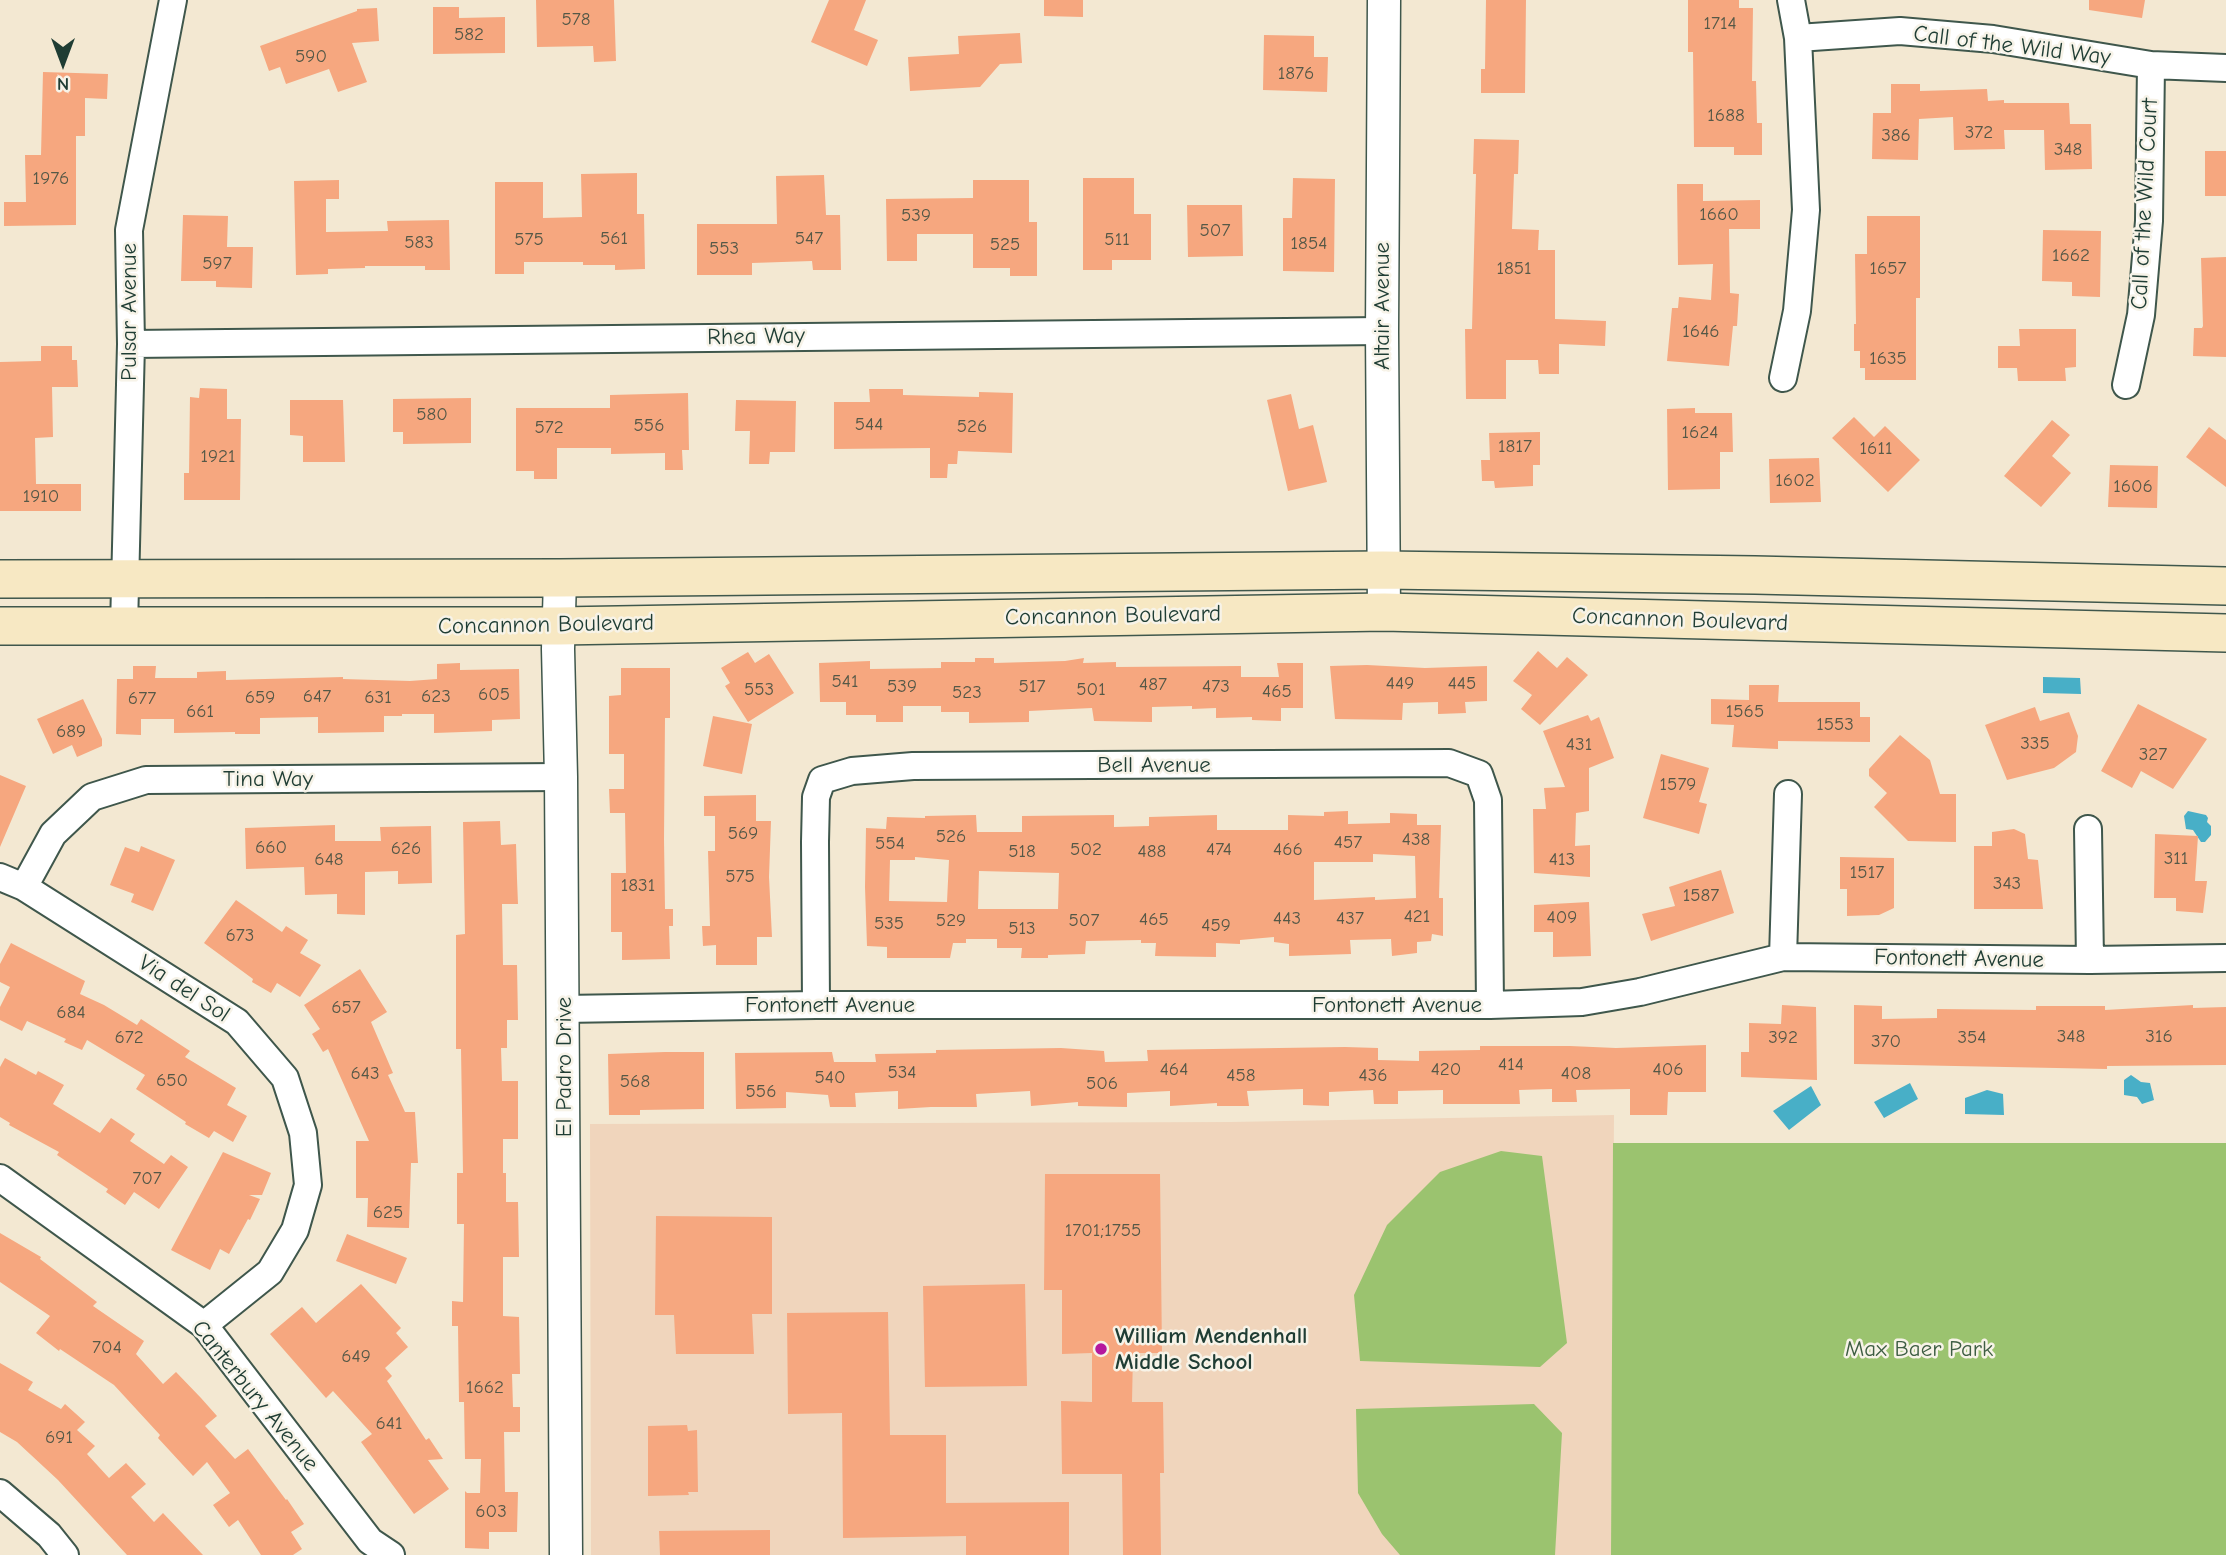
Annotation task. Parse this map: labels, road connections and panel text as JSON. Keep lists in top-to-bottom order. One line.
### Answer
{"streets":{"main road":["Concannon Boulevard"],"street":["Call of the Wild Way","Call of the Wild Court","Altair Avenue","Pulsar Avenue","Rhea Way","Bell Avenue","Tina Way","Fontonett Avenue","Via del Sol","El Padro Drive","Canterbury Avenue"]},"crossings":[["Call of the Wild Way","Call of the Wild Court"],["Altair Avenue","Rhea Way"],["Altair Avenue","Concannon Boulevard"],["Pulsar Avenue","Rhea Way"],["Pulsar Avenue","Concannon Boulevard"],["Concannon Boulevard","El Padro Drive"],["Bell Avenue","Fontonett Avenue"],["Tina Way","Via del Sol"],["Tina Way","El Padro Drive"],["Fontonett Avenue","El Padro Drive"],["Via del Sol","Canterbury Avenue"]],"parks":["Max Baer Park"],"places":["William Mendenhall Middle School"],"house_numbers":["578","1714","582","590","1876","1688","372","386","348","1976","1660","539","507","561","547","575","511","583","1854","525","553","1662","597","1851","1657","1646","1635","580","544","556","526","572","1624","1817","1611","1921","1602","1606","1910","541","449","445","487","539","517","473","553","501","465","523","605","647","623","659","631","677","661","1565","1553","689","335","431","327","1579","569","526","438","457","554","660","626","502","474","466","518","488","311","648","413","1517","575","343","1831","1587","421","409","443","437","465","529","507","535","459","513","673","657","684","348","316","672","392","354","370","414","464","420","406","534","643","408","458","436","540","650","568","506","556","707","625","1701;1755","704","649","1662","641","691","603"],"north":"bottom"}
